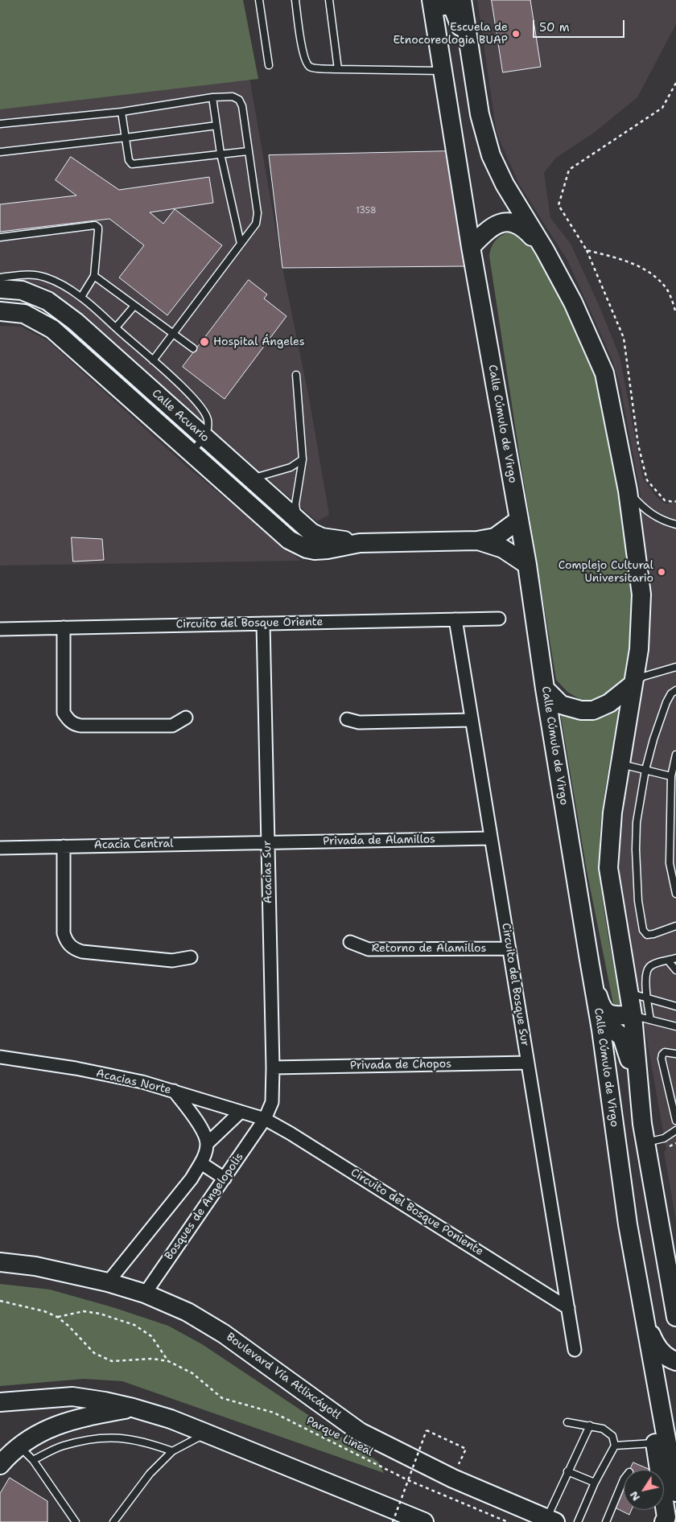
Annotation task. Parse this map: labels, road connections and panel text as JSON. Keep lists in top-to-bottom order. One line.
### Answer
{"streets":{"main road":["Calle Acuario","Calle Cúmulo de Virgo","Boulevard Vía Atlixcáyotl"],"street":["Circuito del Bosque Oriente","Privada de Alamillos","Acacia Central","Acacias Sur","Retorno de Alamillos","Circuito del Bosque Sur","Privada de Chopos","Acacias Norte","Bosques de Angelopolis","Circuito del Bosque Poniente"],"path":["Parque Lineal"]},"crossings":[["Calle Acuario","Calle Cúmulo de Virgo"],["Circuito del Bosque Oriente","Acacias Sur"],["Circuito del Bosque Oriente","Circuito del Bosque Sur"],["Privada de Alamillos","Acacia Central"],["Privada de Alamillos","Acacias Sur"],["Privada de Alamillos","Circuito del Bosque Sur"],["Acacia Central","Acacias Sur"],["Acacias Sur","Privada de Chopos"],["Acacias Sur","Acacias Norte"],["Acacias Sur","Bosques de Angelopolis"],["Acacias Sur","Circuito del Bosque Poniente"],["Retorno de Alamillos","Circuito del Bosque Sur"],["Circuito del Bosque Sur","Privada de Chopos"],["Circuito del Bosque Sur","Circuito del Bosque Poniente"],["Acacias Norte","Bosques de Angelopolis"],["Acacias Norte","Circuito del Bosque Poniente"],["Bosques de Angelopolis","Circuito del Bosque Poniente"],["Bosques de Angelopolis","Boulevard Vía Atlixcáyotl"]],"places":["Escuela de Etnocoreologia BUAP","Hospital Ángeles","Complejo Cultural Universitario"],"house_numbers":["1358"],"scale_bar":"50 m","north":"bottom left"}
